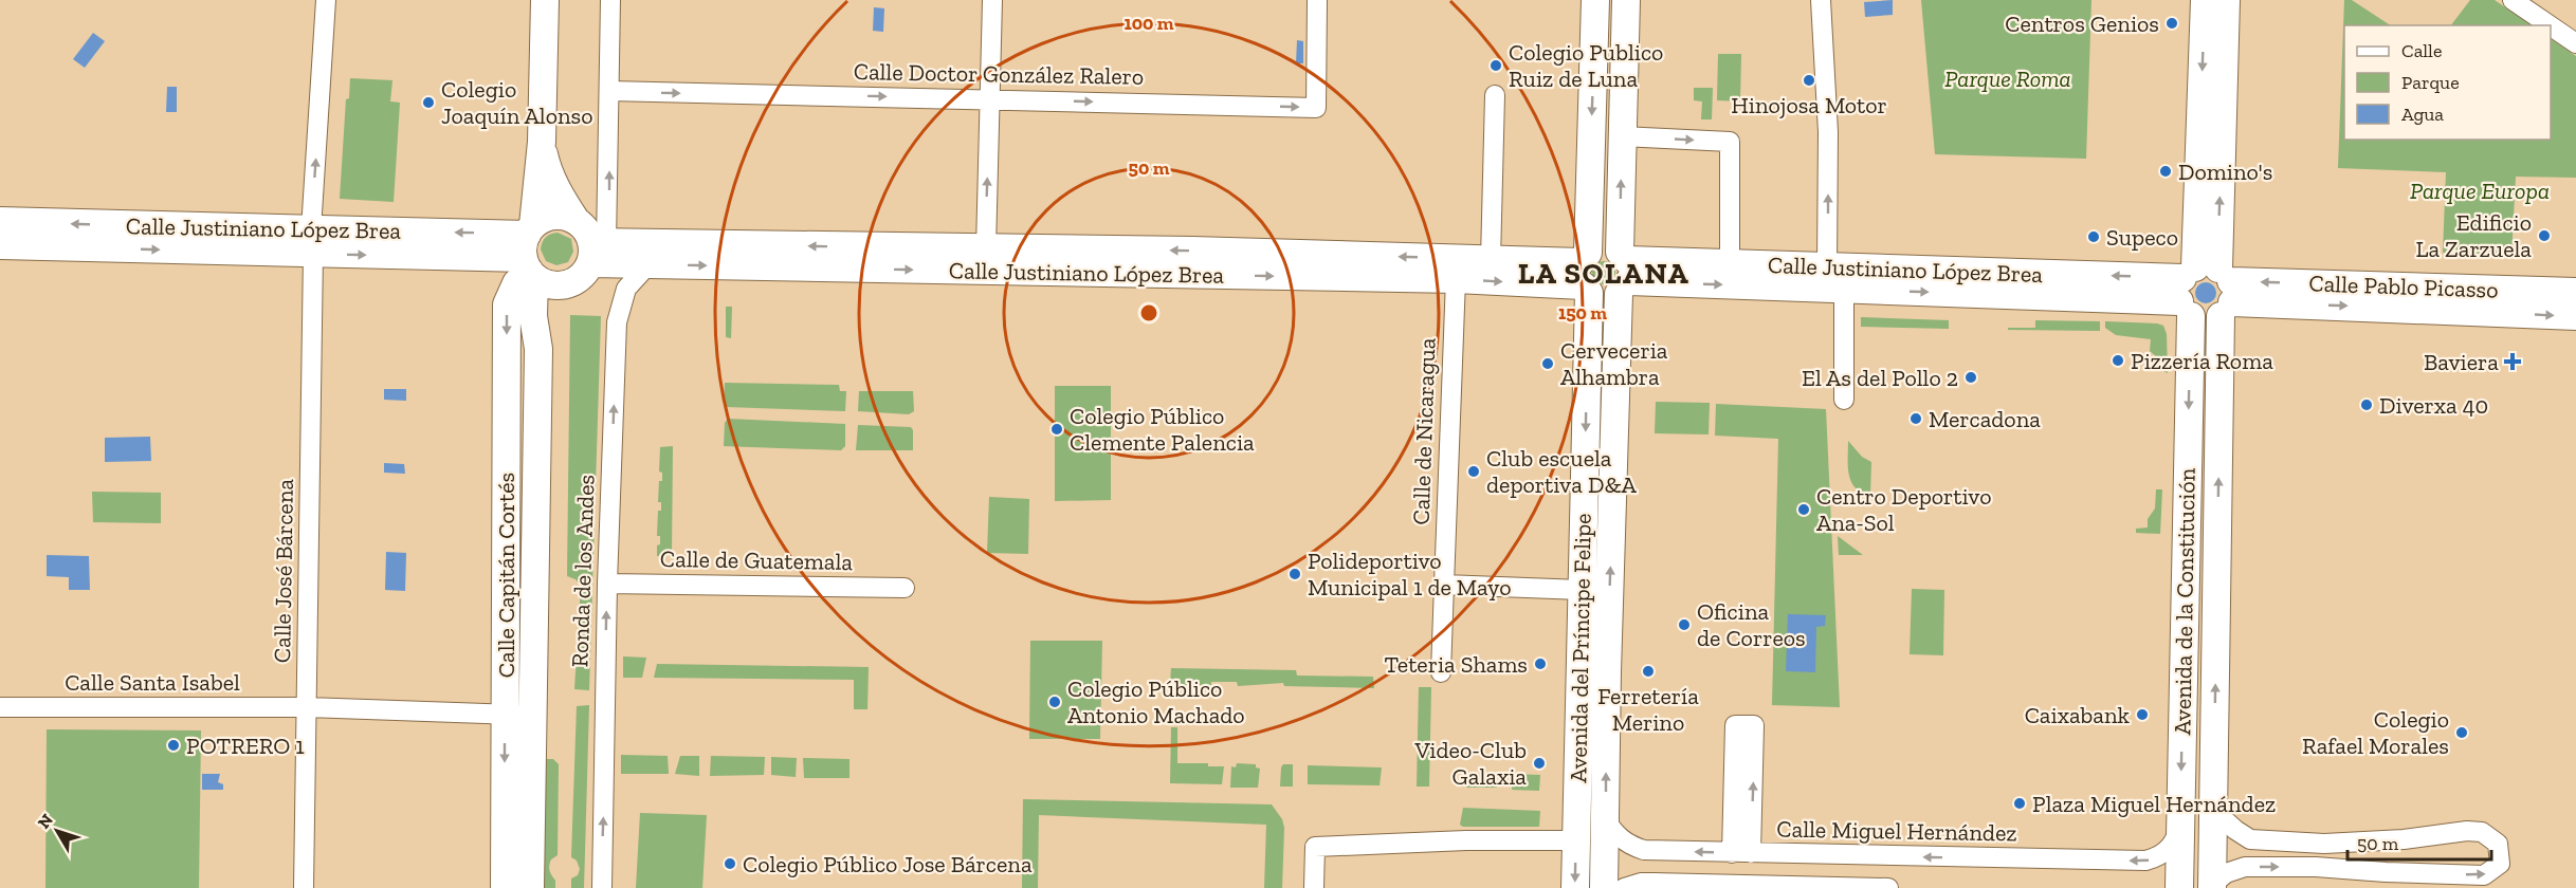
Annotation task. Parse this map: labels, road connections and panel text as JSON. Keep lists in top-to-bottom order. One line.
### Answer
{"streets":{"street":["Calle Doctor González Ralero","Calle Justiniano López Brea","Calle Pablo Picasso","Calle de Nicaragua","Calle de Guatemala","Calle José Bárcena","Ronda de los Andes","Calle Capitán Cortés","Avenida de la Constitución","Avenida del Príncipe Felipe","Calle Santa Isabel","Calle Miguel Hernández"]},"crossings":[["Calle Justiniano López Brea","Calle Pablo Picasso"],["Calle Justiniano López Brea","Calle de Nicaragua"],["Calle Justiniano López Brea","Calle José Bárcena"],["Calle Justiniano López Brea","Ronda de los Andes"],["Calle Justiniano López Brea","Calle Capitán Cortés"],["Calle Justiniano López Brea","Avenida de la Constitución"],["Calle Justiniano López Brea","Avenida del Príncipe Felipe"],["Calle Pablo Picasso","Avenida de la Constitución"],["Calle de Guatemala","Ronda de los Andes"],["Calle José Bárcena","Calle Santa Isabel"],["Calle Capitán Cortés","Calle Santa Isabel"],["Avenida de la Constitución","Calle Miguel Hernández"],["Avenida del Príncipe Felipe","Calle Miguel Hernández"]],"one_way":["Calle Doctor González Ralero","Ronda de los Andes"],"districts":["LA SOLANA"],"parks":["Parque Roma","Parque Europa"],"places":{"other":["Centros Genios","Colegio Publico Ruiz de Luna","Hinojosa Motor","Colegio Joaquín Alonso","Domino's","Edificio La Zarzuela","Supeco","Pizzería Roma","Cerveceria Alhambra","El As del Pollo 2","Diverxa 40","Mercadona","Colegio Público Clemente Palencia","Club escuela deportiva D&A","Centro Deportivo Ana-Sol","Polideportivo Municipal 1 de Mayo","Oficina de Correos","Teteria Shams","Ferretería Merino","Colegio Público Antonio Machado","Caixabank","Colegio Rafael Morales","POTRERO 1","Video-Club Galaxia","Plaza Miguel Hernández","Colegio Público Jose Bárcena"],"health":["Baviera"]},"legend":["Calle","Parque","Agua"],"scale_bar":"50 m","north":"top left","rings":["100 m","50 m","150 m"]}
